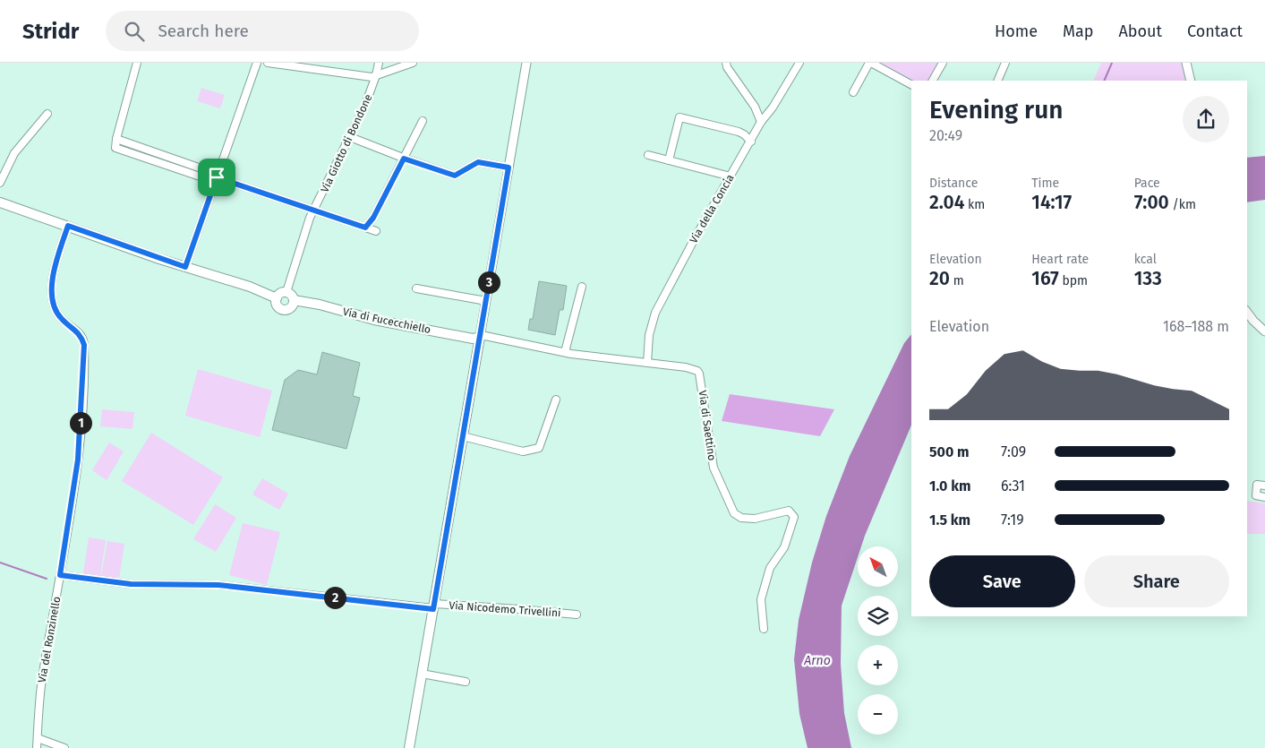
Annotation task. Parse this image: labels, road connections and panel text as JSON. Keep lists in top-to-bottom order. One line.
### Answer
{"streets":{"main road":["Via di Fucecchiello"],"street":["Via Giotto di Bondone","Via della Concia","Via di Saettino","Via Nicodemo Trivellini","Via del Ronzinello"]},"crossings":[["Via Giotto di Bondone","Via di Fucecchiello"],["Via della Concia","Via di Saettino"],["Via di Fucecchiello","Via di Saettino"],["Via Nicodemo Trivellini","Via del Ronzinello"]],"water":["Arno"],"north":"top left","page":{"header":"Stridr","search":"Search here","nav":["Home","Map","About","Contact"],"heading":["Evening run","20:49"],"stats":[["Distance","2.04 km"],["Time","14:17"],["Pace","7:00 /km"],["Elevation","20 m"],["Heart rate","167 bpm"],["kcal","133"]],"pins":["3","1","2"],"chart":["Elevation","168–188 m"],"list":[{"name":"500 m","note":"7:09"},{"name":"1.0 km","note":"6:31"},{"name":"1.5 km","note":"7:19"}],"map_buttons":["+","−"],"buttons":["Save","Share"]}}
